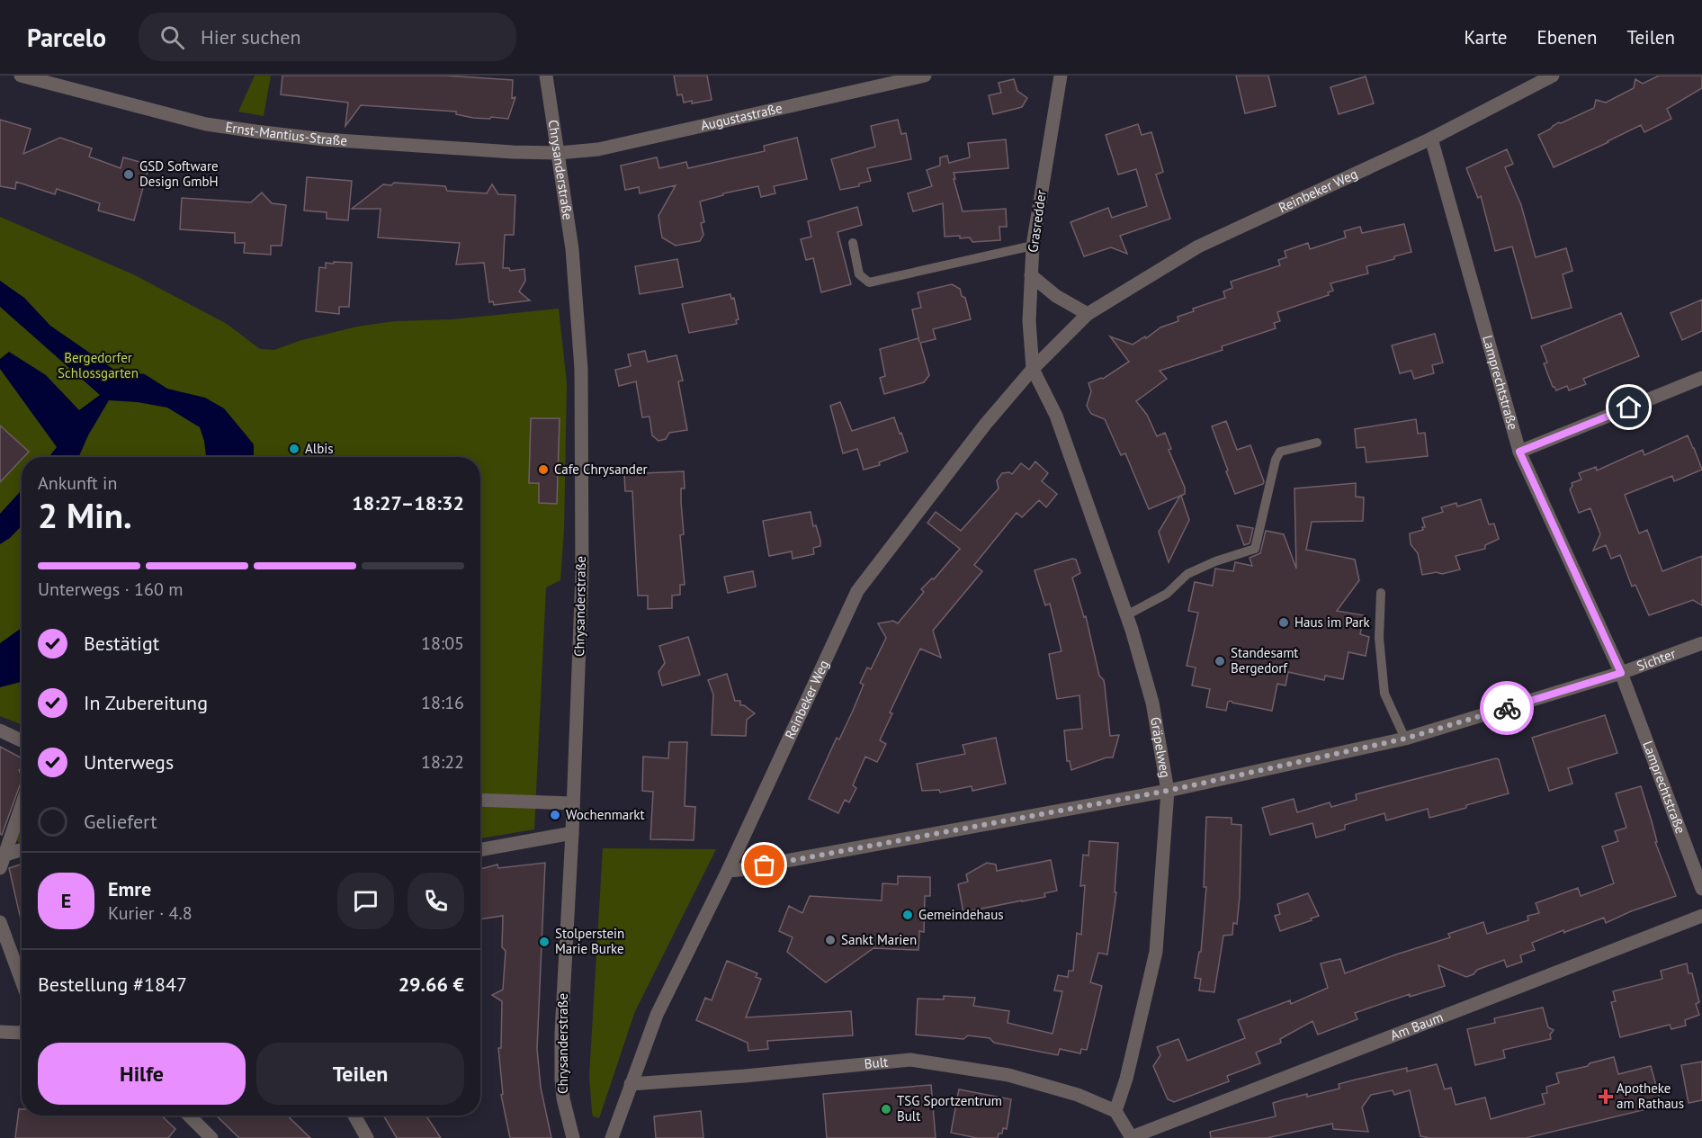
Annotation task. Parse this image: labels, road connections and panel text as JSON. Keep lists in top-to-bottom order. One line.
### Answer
{"streets":{"street":["Augustastraße","Ernst-Mantius-Straße","Chrysanderstraße","Reinbeker Weg","Grasredder","Lamprechtstraße","Sichter","Gräpelweg","Am Baum","Bult"]},"crossings":[["Augustastraße","Ernst-Mantius-Straße"],["Augustastraße","Chrysanderstraße"],["Ernst-Mantius-Straße","Chrysanderstraße"],["Reinbeker Weg","Grasredder"],["Reinbeker Weg","Lamprechtstraße"],["Reinbeker Weg","Sichter"],["Reinbeker Weg","Gräpelweg"],["Reinbeker Weg","Bult"],["Grasredder","Gräpelweg"],["Lamprechtstraße","Sichter"],["Sichter","Gräpelweg"],["Gräpelweg","Bult"]],"parks":["Bergedorfer Schlossgarten"],"places":{"other":["GSD Software Design GmbH","Albis","Cafe Chrysander","Haus im Park","Standesamt Bergedorf","Wochenmarkt","Gemeindehaus","Sankt Marien","Stolperstein Marie Burke","TSG Sportzentrum Bult"],"health":["Apotheke am Rathaus"]},"page":{"header":"Parcelo","search":"Hier suchen","nav":["Karte","Ebenen","Teilen"],"heading":["2 Min.","Ankunft in","18:27–18:32"],"panel":["Emre","Kurier · 4.8","Bestellung #1847","29.66 €"],"bar":"Unterwegs · 160 m","list":[["Bestätigt","18:05"],["In Zubereitung","18:16"],["Unterwegs","18:22"],"Geliefert"],"round":"E","buttons":["Hilfe","Teilen"]}}
